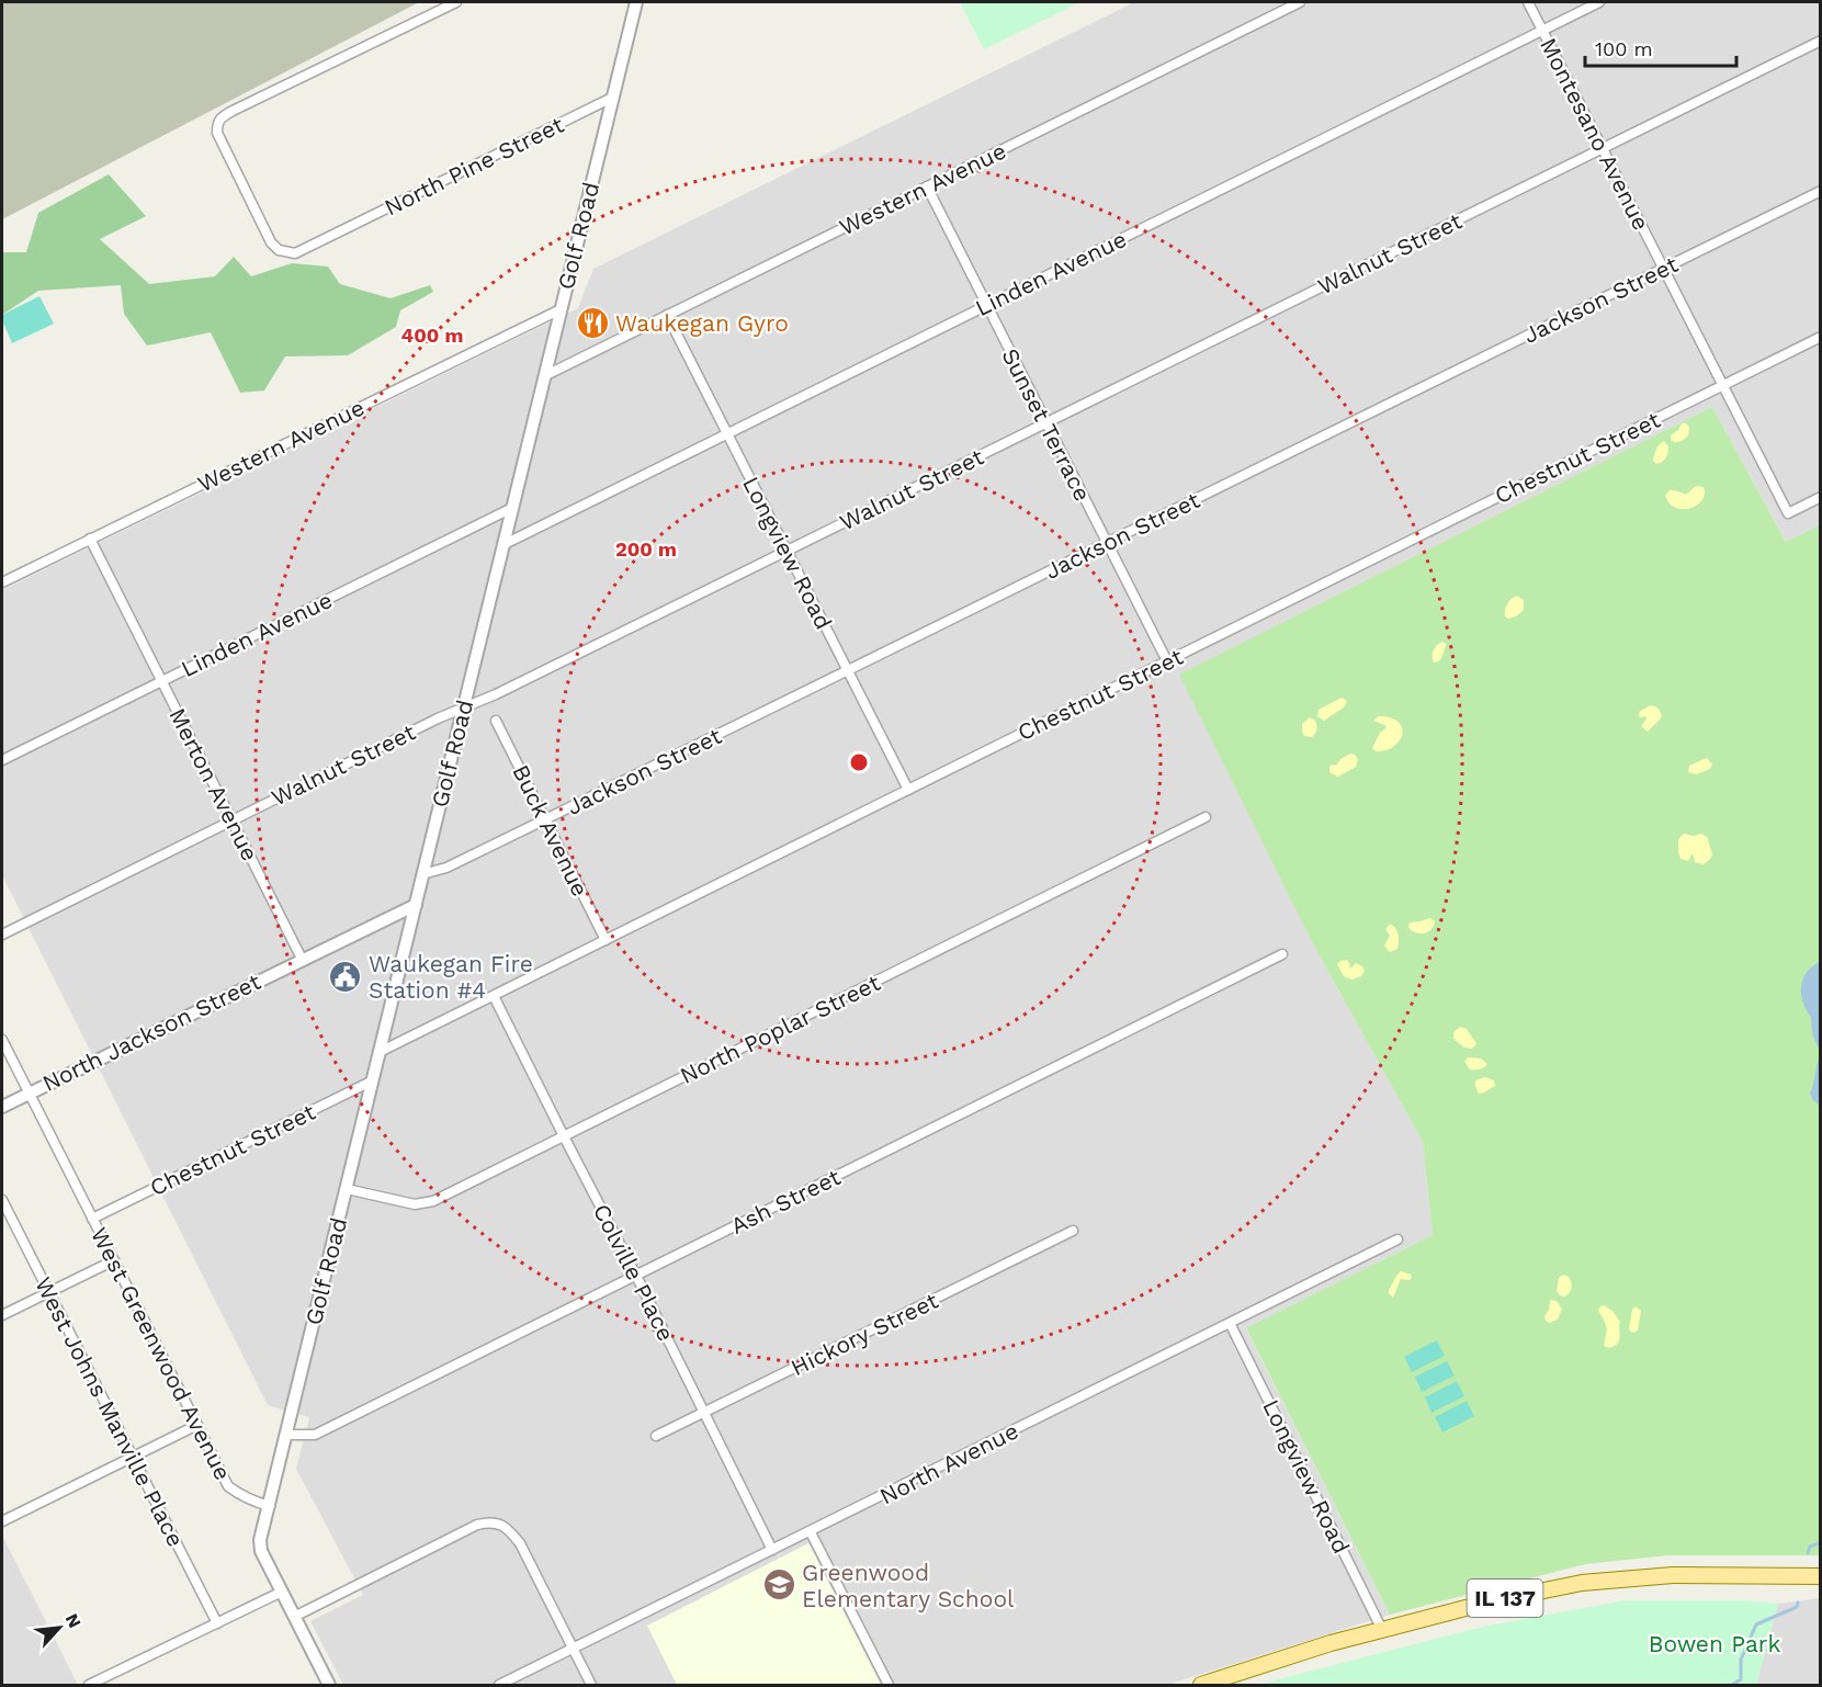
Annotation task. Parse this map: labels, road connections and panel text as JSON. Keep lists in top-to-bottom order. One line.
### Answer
{"streets":{"main road":["IL 137"],"street":["Montesano Avenue","North Pine Street","Western Avenue","Golf Road","Walnut Street","Linden Avenue","Jackson Street","Sunset Terrace","Chestnut Street","Longview Road","Merton Avenue","Buck Avenue","North Poplar Street","North Jackson Street","Ash Street","Colville Place","Hickory Street","West Greenwood Avenue","West Johns Manville Place","North Avenue"]},"crossings":[["Montesano Avenue","Walnut Street"],["Montesano Avenue","Linden Avenue"],["Montesano Avenue","Jackson Street"],["Montesano Avenue","Chestnut Street"],["North Pine Street","Golf Road"],["Western Avenue","Golf Road"],["Western Avenue","Sunset Terrace"],["Western Avenue","Longview Road"],["Western Avenue","Merton Avenue"],["Golf Road","Walnut Street"],["Golf Road","Linden Avenue"],["Golf Road","Jackson Street"],["Golf Road","Chestnut Street"],["Golf Road","North Poplar Street"],["Golf Road","Ash Street"],["Golf Road","West Greenwood Avenue"],["Walnut Street","Sunset Terrace"],["Walnut Street","Longview Road"],["Walnut Street","Merton Avenue"],["Linden Avenue","Sunset Terrace"],["Linden Avenue","Longview Road"],["Linden Avenue","Merton Avenue"],["Jackson Street","Sunset Terrace"],["Jackson Street","Longview Road"],["Jackson Street","Buck Avenue"],["Sunset Terrace","Chestnut Street"],["Chestnut Street","Longview Road"],["Chestnut Street","Buck Avenue"],["Chestnut Street","Colville Place"],["Chestnut Street","West Greenwood Avenue"],["Longview Road","North Avenue"],["Longview Road","IL 137"],["Merton Avenue","North Jackson Street"],["North Poplar Street","Colville Place"],["North Jackson Street","West Greenwood Avenue"],["Ash Street","Colville Place"],["Colville Place","Hickory Street"],["Colville Place","North Avenue"]],"parks":["Bowen Park"],"places":{"restaurant":["Waukegan Gyro"],"public building":["Waukegan Fire Station #4"],"school or university":["Greenwood Elementary School"]},"scale_bar":"100 m","north":"top right","rings":["400 m","200 m"]}
